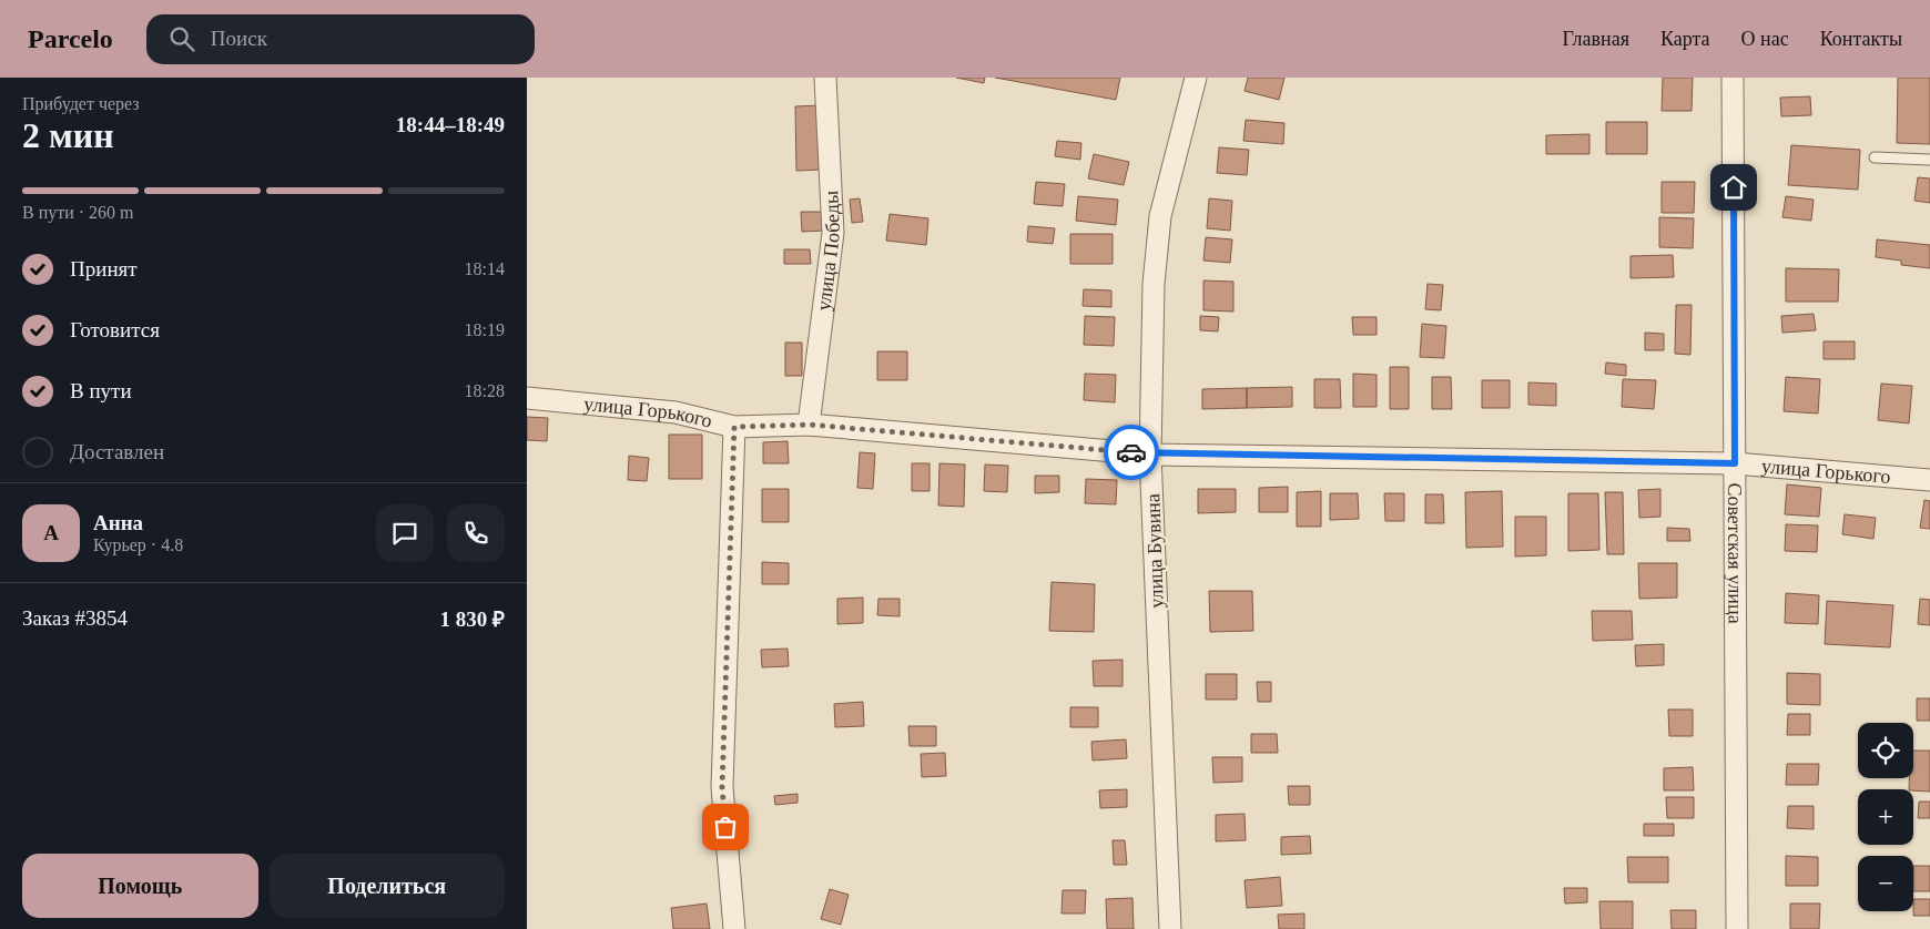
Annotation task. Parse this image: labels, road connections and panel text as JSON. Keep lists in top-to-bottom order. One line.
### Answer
{"streets":{"street":["улица Победы","улица Горького","улица Бувина","Советская улица"]},"crossings":[["улица Победы","улица Горького"],["улица Горького","улица Бувина"],["улица Горького","Советская улица"]],"page":{"header":"Parcelo","search":"Поиск","nav":["Главная","Карта","О нас","Контакты"],"heading":["2 мин","Прибудет через","18:44–18:49"],"panel":["Анна","Курьер · 4.8","Заказ #3854","1 830 ₽"],"bar":"В пути · 260 m","list":[["Принят","18:14"],["Готовится","18:19"],["В пути","18:28"],"Доставлен"],"round":"А","map_buttons":["+","−"],"buttons":["Помощь","Поделиться"]}}
